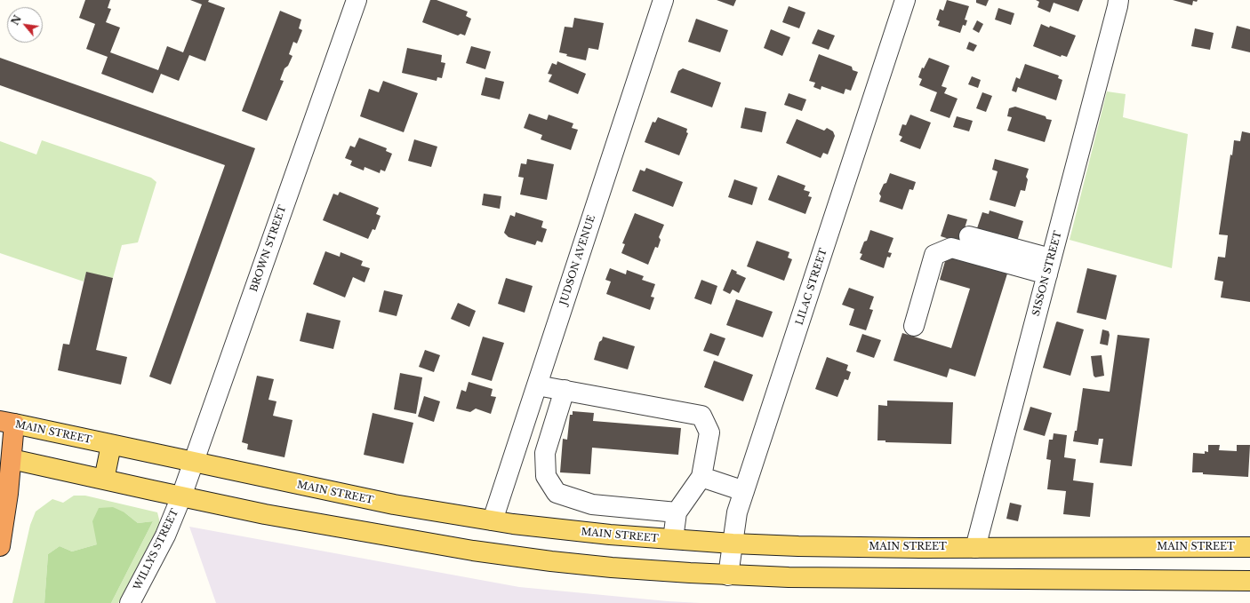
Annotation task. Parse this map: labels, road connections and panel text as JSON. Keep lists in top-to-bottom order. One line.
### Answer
{"streets":{"main road":["MAIN STREET"],"street":["BROWN STREET","JUDSON AVENUE","SISSON STREET","LILAC STREET","WILLYS STREET"]},"crossings":[["BROWN STREET","MAIN STREET"],["BROWN STREET","WILLYS STREET"],["JUDSON AVENUE","MAIN STREET"],["SISSON STREET","MAIN STREET"],["LILAC STREET","MAIN STREET"]],"north":"top left"}
